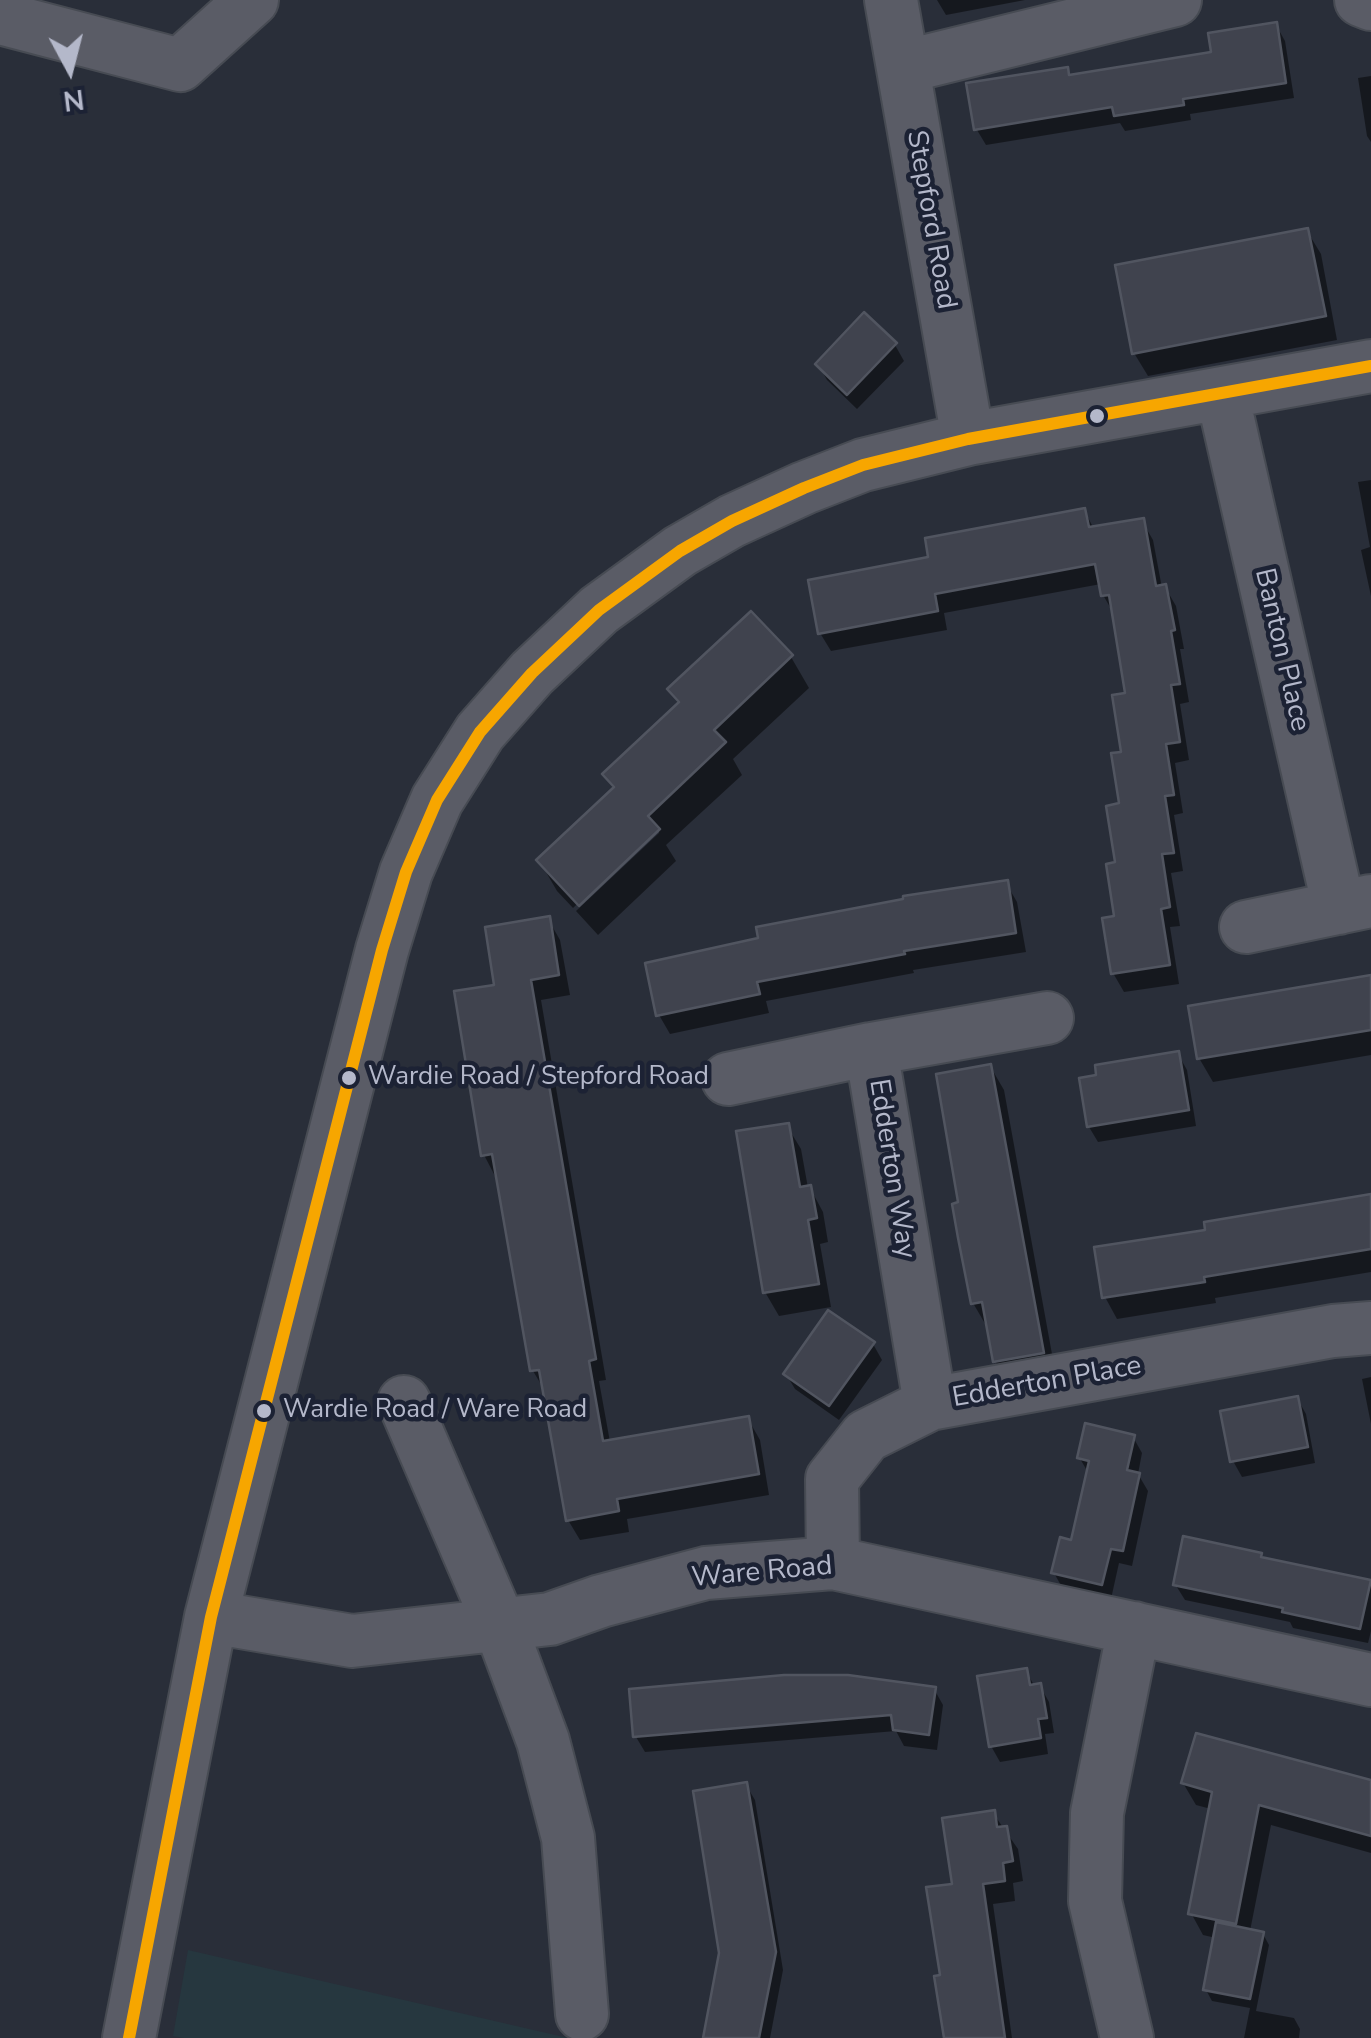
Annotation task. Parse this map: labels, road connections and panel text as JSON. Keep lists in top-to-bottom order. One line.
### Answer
{"streets":{"street":["Stepford Road","Banton Place","Edderton Way","Edderton Place","Ware Road"]},"crossings":[["Edderton Way","Edderton Place"],["Edderton Place","Ware Road"]],"places":["Wardie Road / Stepford Road","Wardie Road / Ware Road"],"north":"bottom"}
